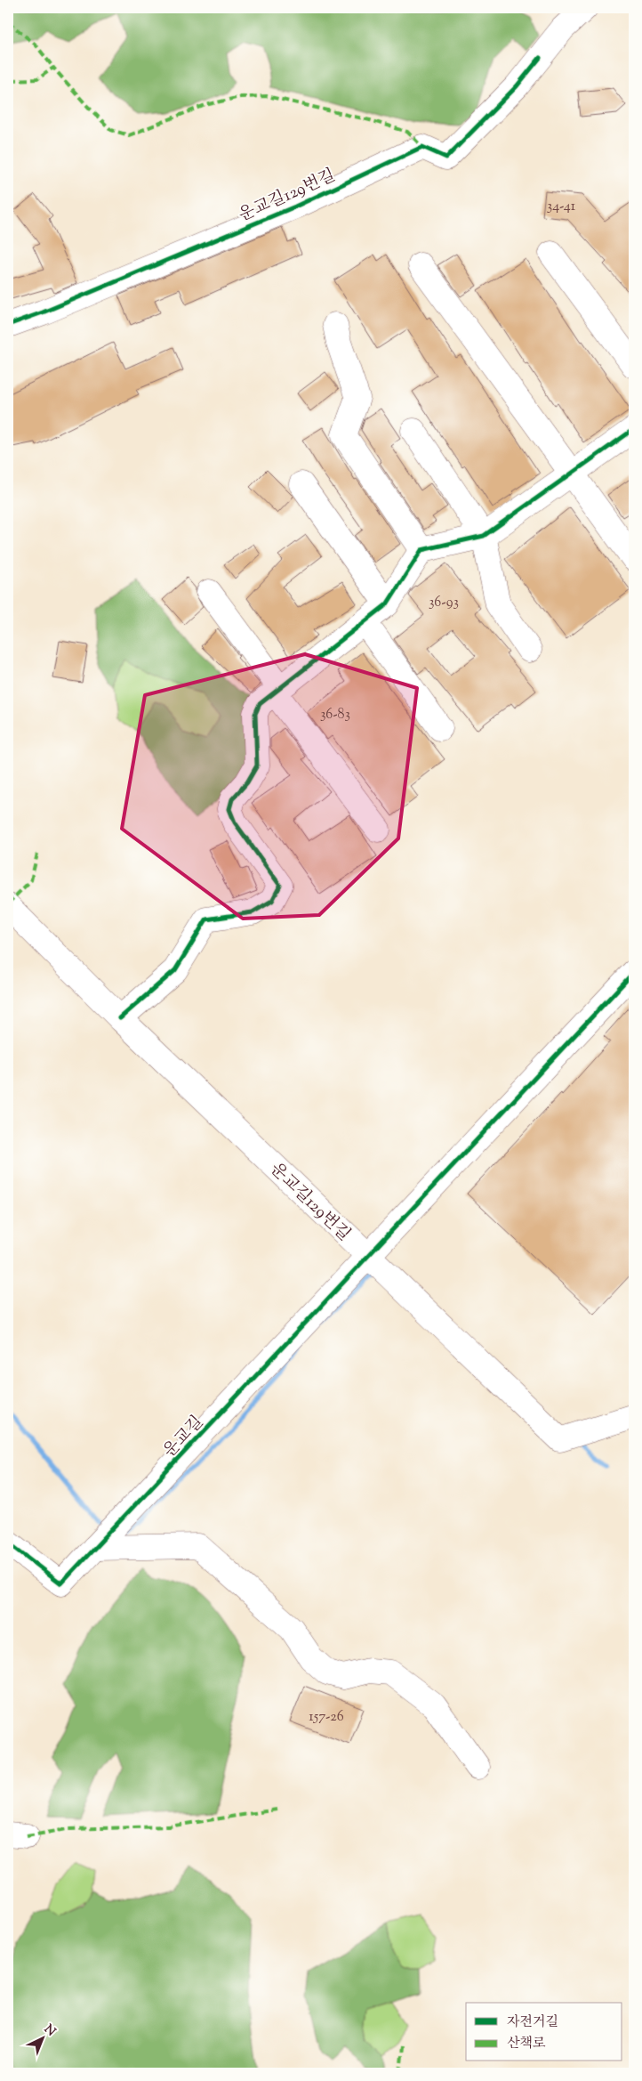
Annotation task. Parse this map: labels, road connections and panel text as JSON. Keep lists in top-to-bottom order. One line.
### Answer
{"streets":{"street":["운교길129번길","운교길"]},"crossings":[["운교길129번길","운교길"]],"house_numbers":["34-41","36-93","36-83","157-26"],"legend":["자전거길","산책로"],"north":"top right"}
